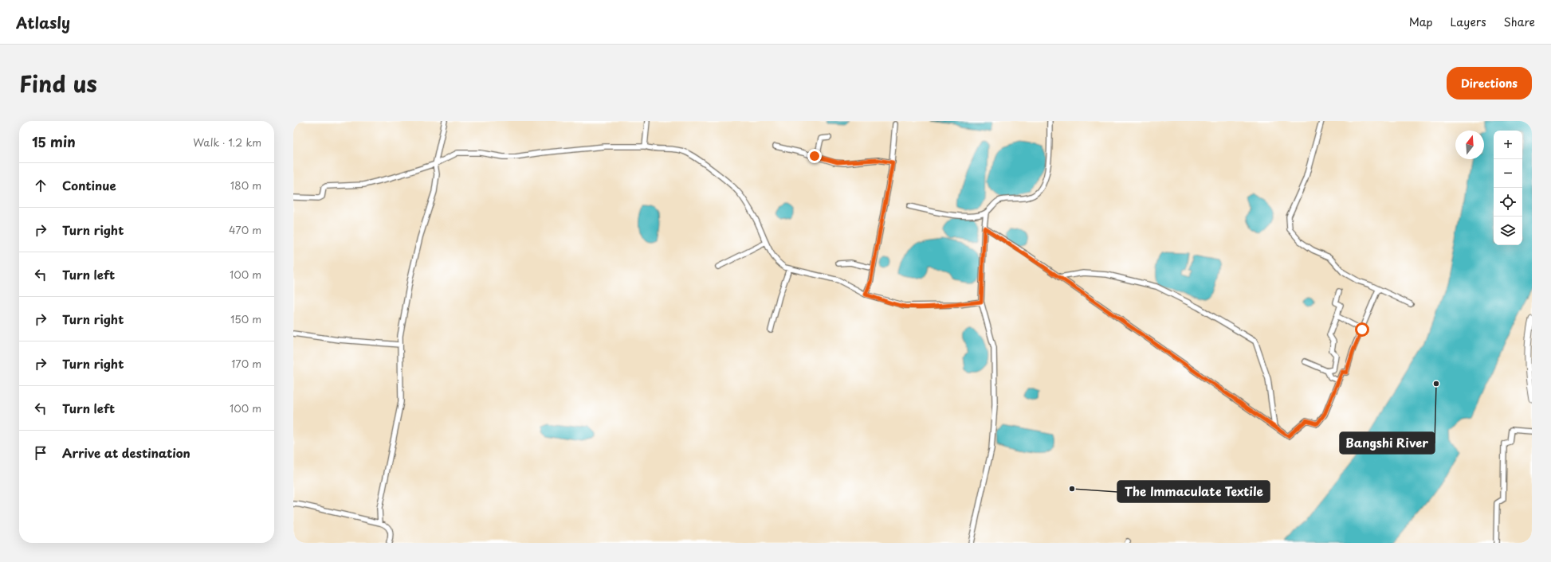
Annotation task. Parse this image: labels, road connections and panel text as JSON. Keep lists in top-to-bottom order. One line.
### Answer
{"places":["Bangshi River","The Immaculate Textile"],"north":"top","page":{"header":"Atlasly","nav":["Map","Layers","Share"],"title":"Find us","buttons":"Directions","heading":["15 min","Walk · 1.2 km"],"map_buttons":["+","−"],"list":[["Continue","180 m"],["Turn right","470 m"],["Turn left","100 m"],["Turn right","150 m"],["Turn right","170 m"],["Turn left","100 m"],"Arrive at destination"]}}
